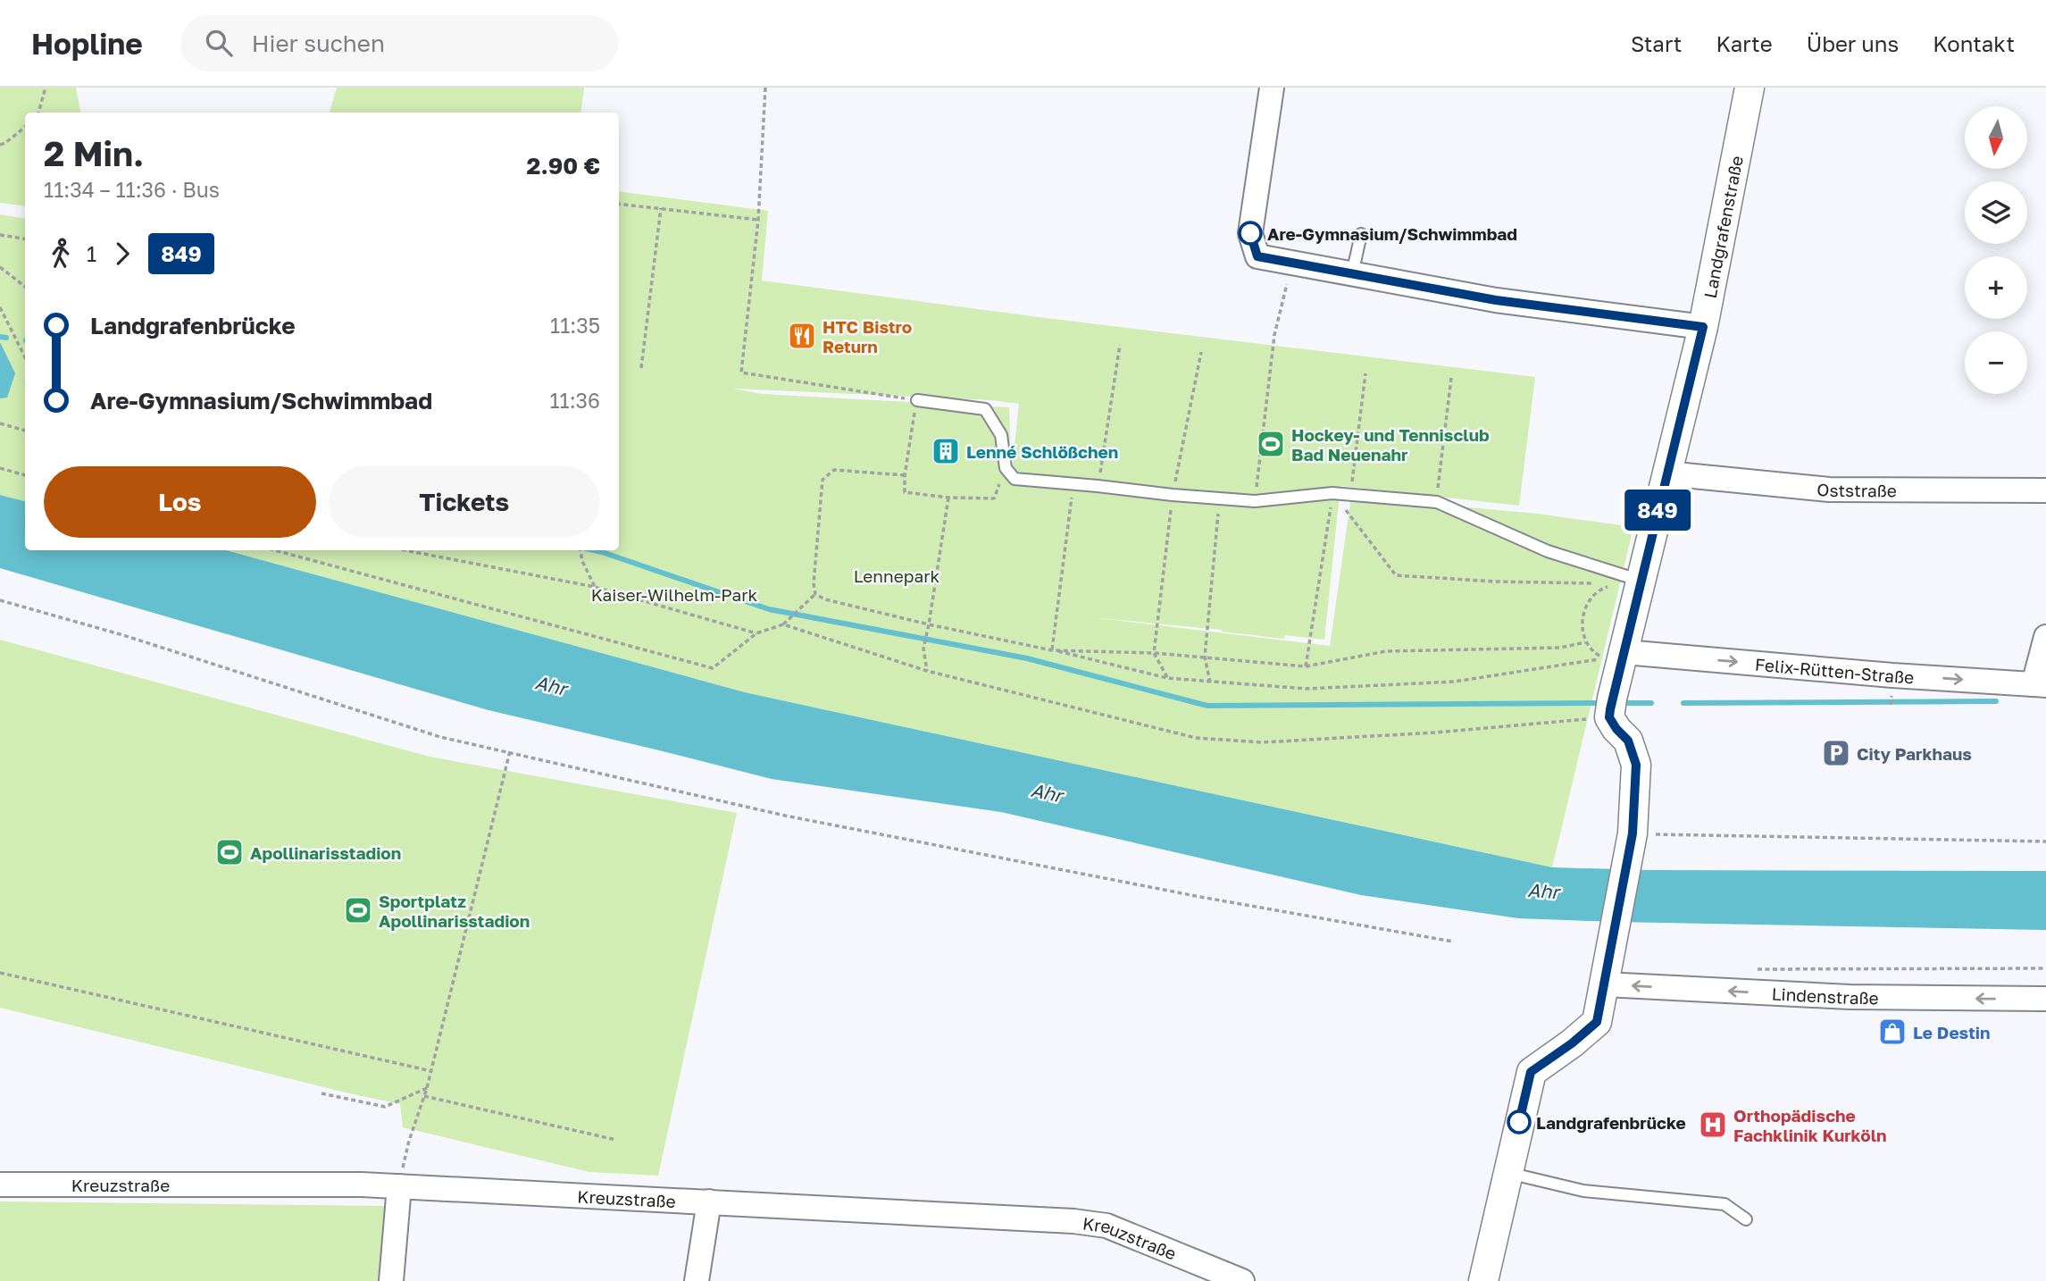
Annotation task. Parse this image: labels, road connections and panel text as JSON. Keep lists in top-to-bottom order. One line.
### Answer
{"streets":{"street":["Landgrafenstraße","Oststraße","Felix-Rütten-Straße","Lindenstraße","Kreuzstraße"]},"crossings":[["Landgrafenstraße","Oststraße"],["Landgrafenstraße","Felix-Rütten-Straße"]],"one_way":["Felix-Rütten-Straße","Lindenstraße"],"water":["Ahr"],"parks":["Lennepark","Kaiser-Wilhelm-Park"],"places":{"other":["Are-Gymnasium/Schwimmbad","Landgrafenbrücke"],"restaurant":["HTC Bistro Return"],"sports":["Hockey- und Tennisclub Bad Neuenahr","Apollinarisstadion","Sportplatz Apollinarisstadion"],"building":["Lenné Schlößchen"],"parking":["City Parkhaus"],"shop":["Le Destin"],"hospital":["Orthopädische Fachklinik Kurköln"]},"lines":["bus line 849"],"north":"bottom","page":{"header":"Hopline","search":"Hier suchen","nav":["Start","Karte","Über uns","Kontakt"],"on_map":"849","map_buttons":["+","−"],"heading":["2 Min.","11:34 – 11:36 · Bus","2.90 €"],"legs":["1","849"],"list":[{"name":"Landgrafenbrücke","value":"11:35"},{"name":"Are-Gymnasium/Schwimmbad","value":"11:36"}],"buttons":["Los","Tickets"]}}
